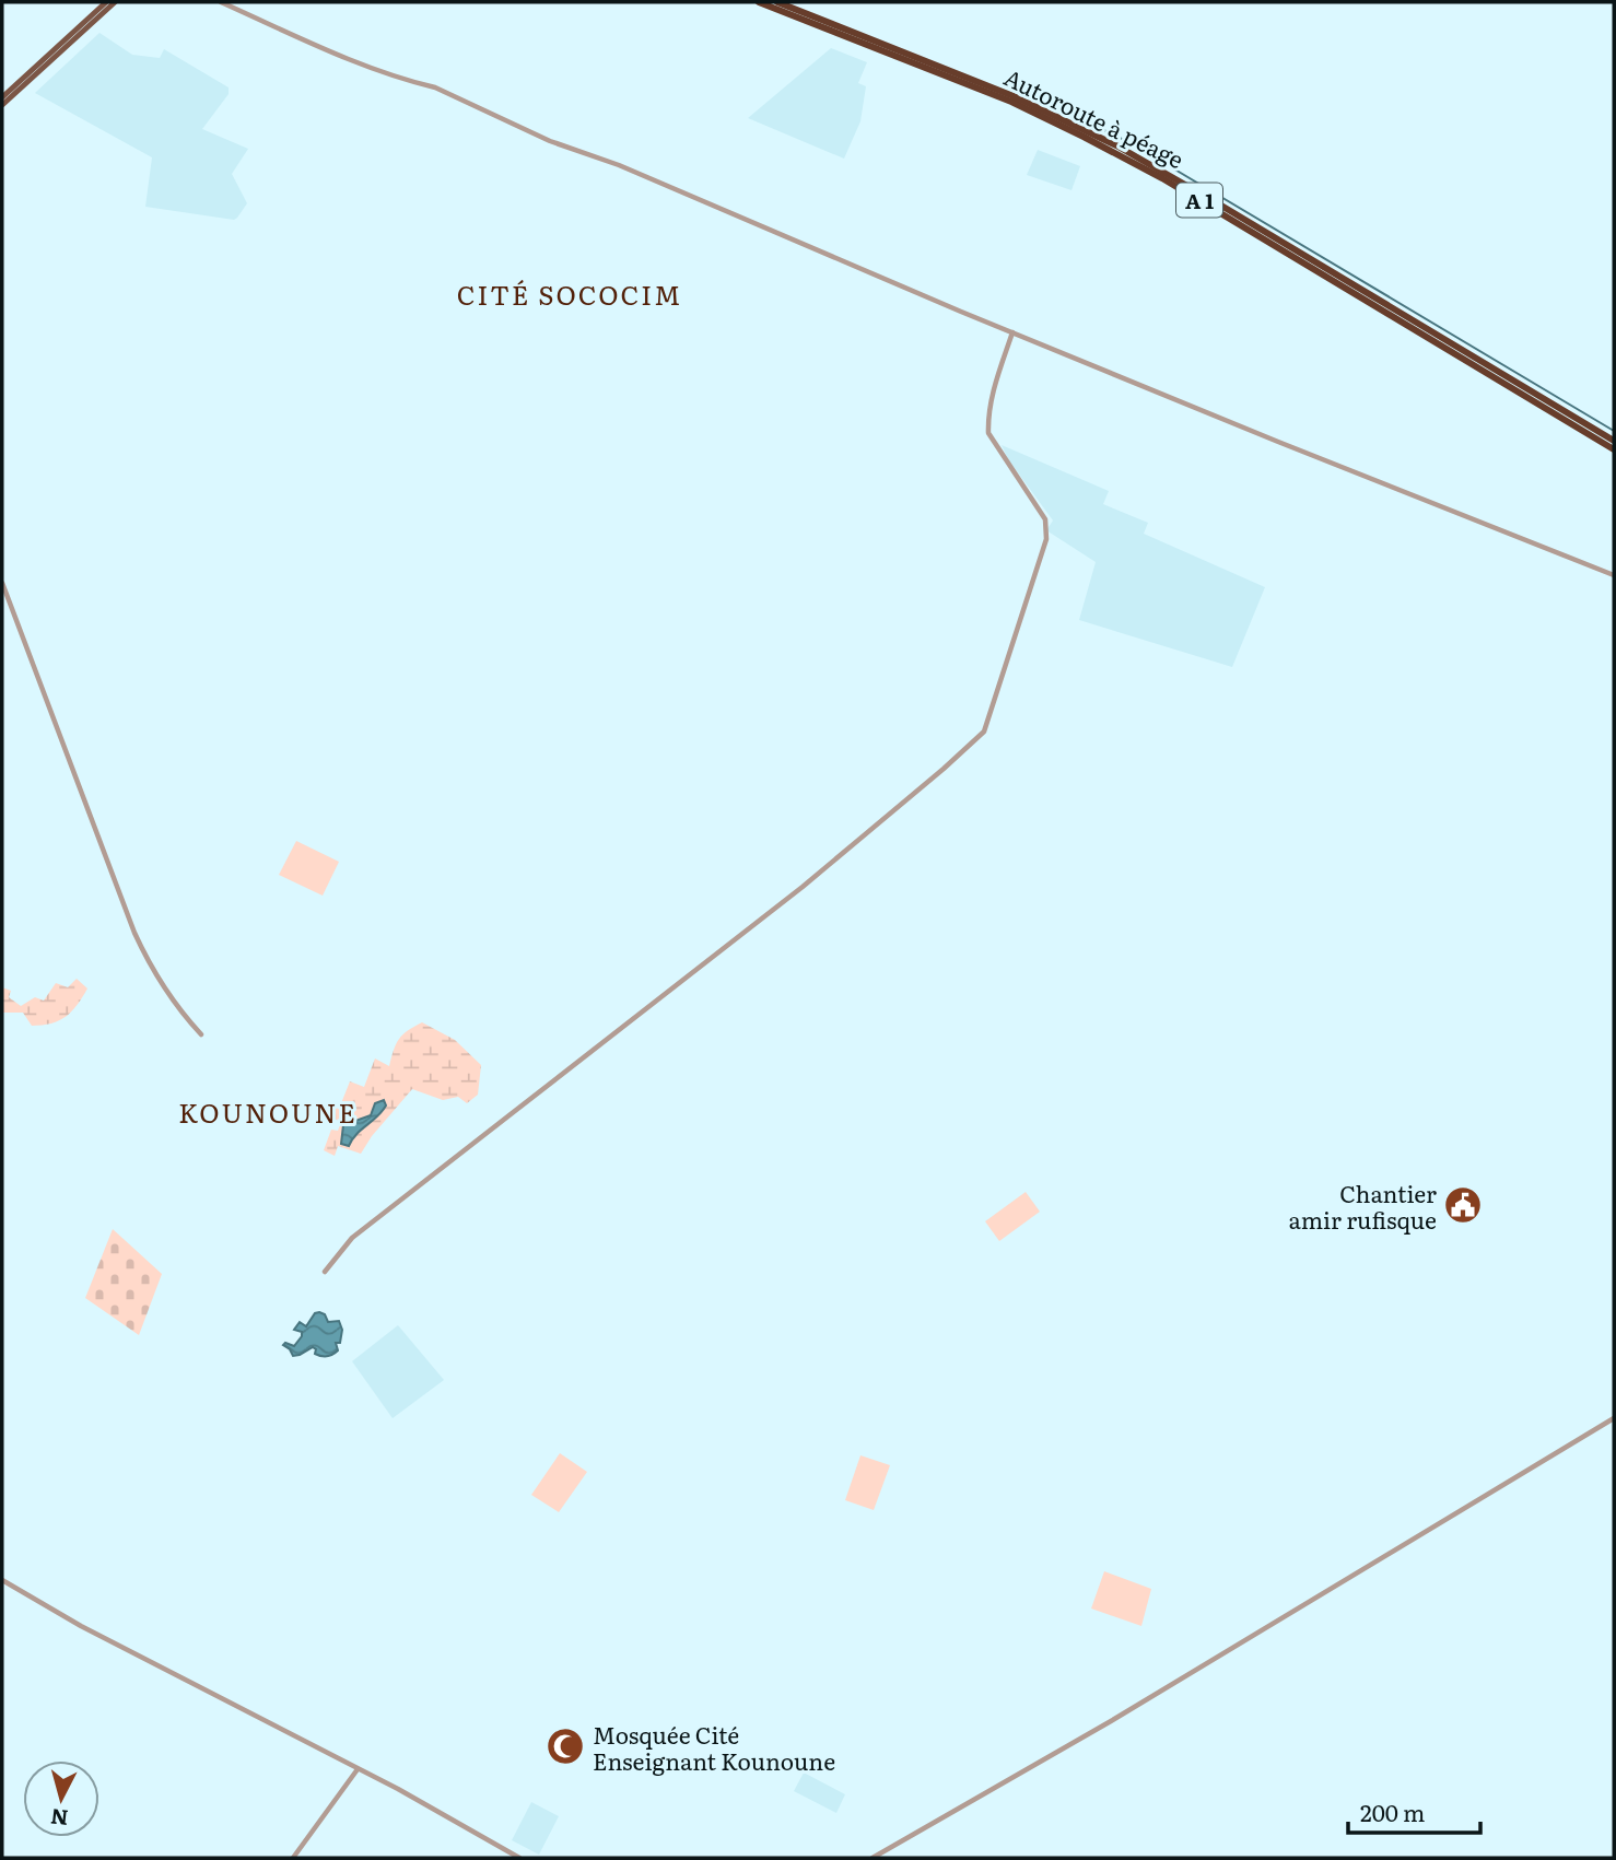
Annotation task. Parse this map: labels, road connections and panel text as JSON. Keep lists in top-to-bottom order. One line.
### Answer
{"streets":{"highway":["Autoroute à péage","A 1"]},"districts":["CITÉ SOCOCIM","KOUNOUNE"],"places":{"public building":["Chantier amir rufisque"],"mosque":["Mosquée Cité Enseignant Kounoune"]},"scale_bar":"200 m","north":"bottom"}
